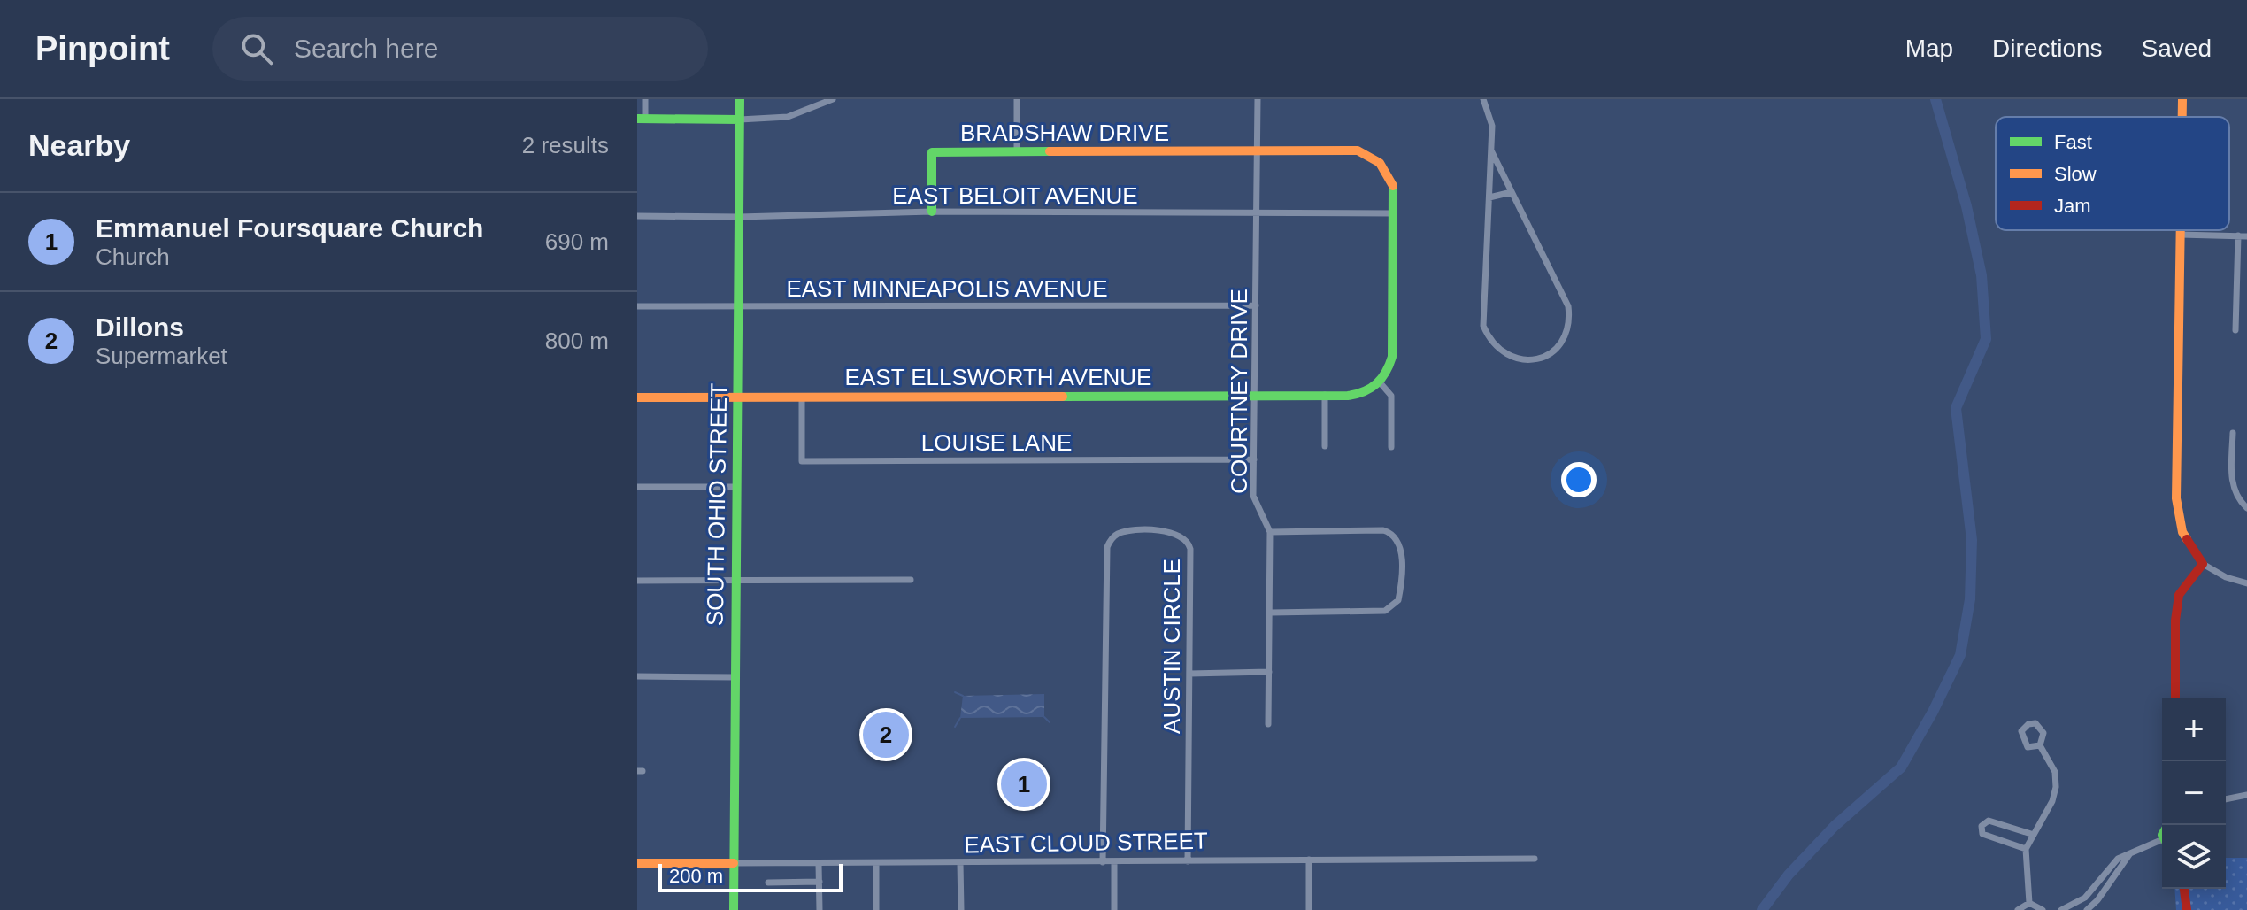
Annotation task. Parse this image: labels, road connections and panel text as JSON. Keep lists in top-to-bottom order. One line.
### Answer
{"streets":{"street":["BRADSHAW DRIVE","EAST BELOIT AVENUE","EAST MINNEAPOLIS AVENUE","EAST ELLSWORTH AVENUE","COURTNEY DRIVE","LOUISE LANE","SOUTH OHIO STREET","AUSTIN CIRCLE","EAST CLOUD STREET"]},"crossings":[["BRADSHAW DRIVE","EAST BELOIT AVENUE"],["BRADSHAW DRIVE","EAST ELLSWORTH AVENUE"],["BRADSHAW DRIVE","COURTNEY DRIVE"],["EAST BELOIT AVENUE","COURTNEY DRIVE"],["EAST BELOIT AVENUE","SOUTH OHIO STREET"],["EAST MINNEAPOLIS AVENUE","COURTNEY DRIVE"],["EAST MINNEAPOLIS AVENUE","SOUTH OHIO STREET"],["EAST ELLSWORTH AVENUE","COURTNEY DRIVE"],["EAST ELLSWORTH AVENUE","LOUISE LANE"],["EAST ELLSWORTH AVENUE","SOUTH OHIO STREET"],["COURTNEY DRIVE","LOUISE LANE"],["SOUTH OHIO STREET","EAST CLOUD STREET"],["AUSTIN CIRCLE","EAST CLOUD STREET"]],"legend":["Fast","Slow","Jam"],"scale_bar":"200 m","page":{"header":"Pinpoint","search":"Search here","nav":["Map","Directions","Saved"],"heading":["Nearby","2 results"],"list":[{"mark":"1","name":"Emmanuel Foursquare Church","note":"Church","value":"690 m"},{"mark":"2","name":"Dillons","note":"Supermarket","value":"800 m"}],"map_buttons":["+","−"],"pins":["2","1"],"scale":"200 m"}}
